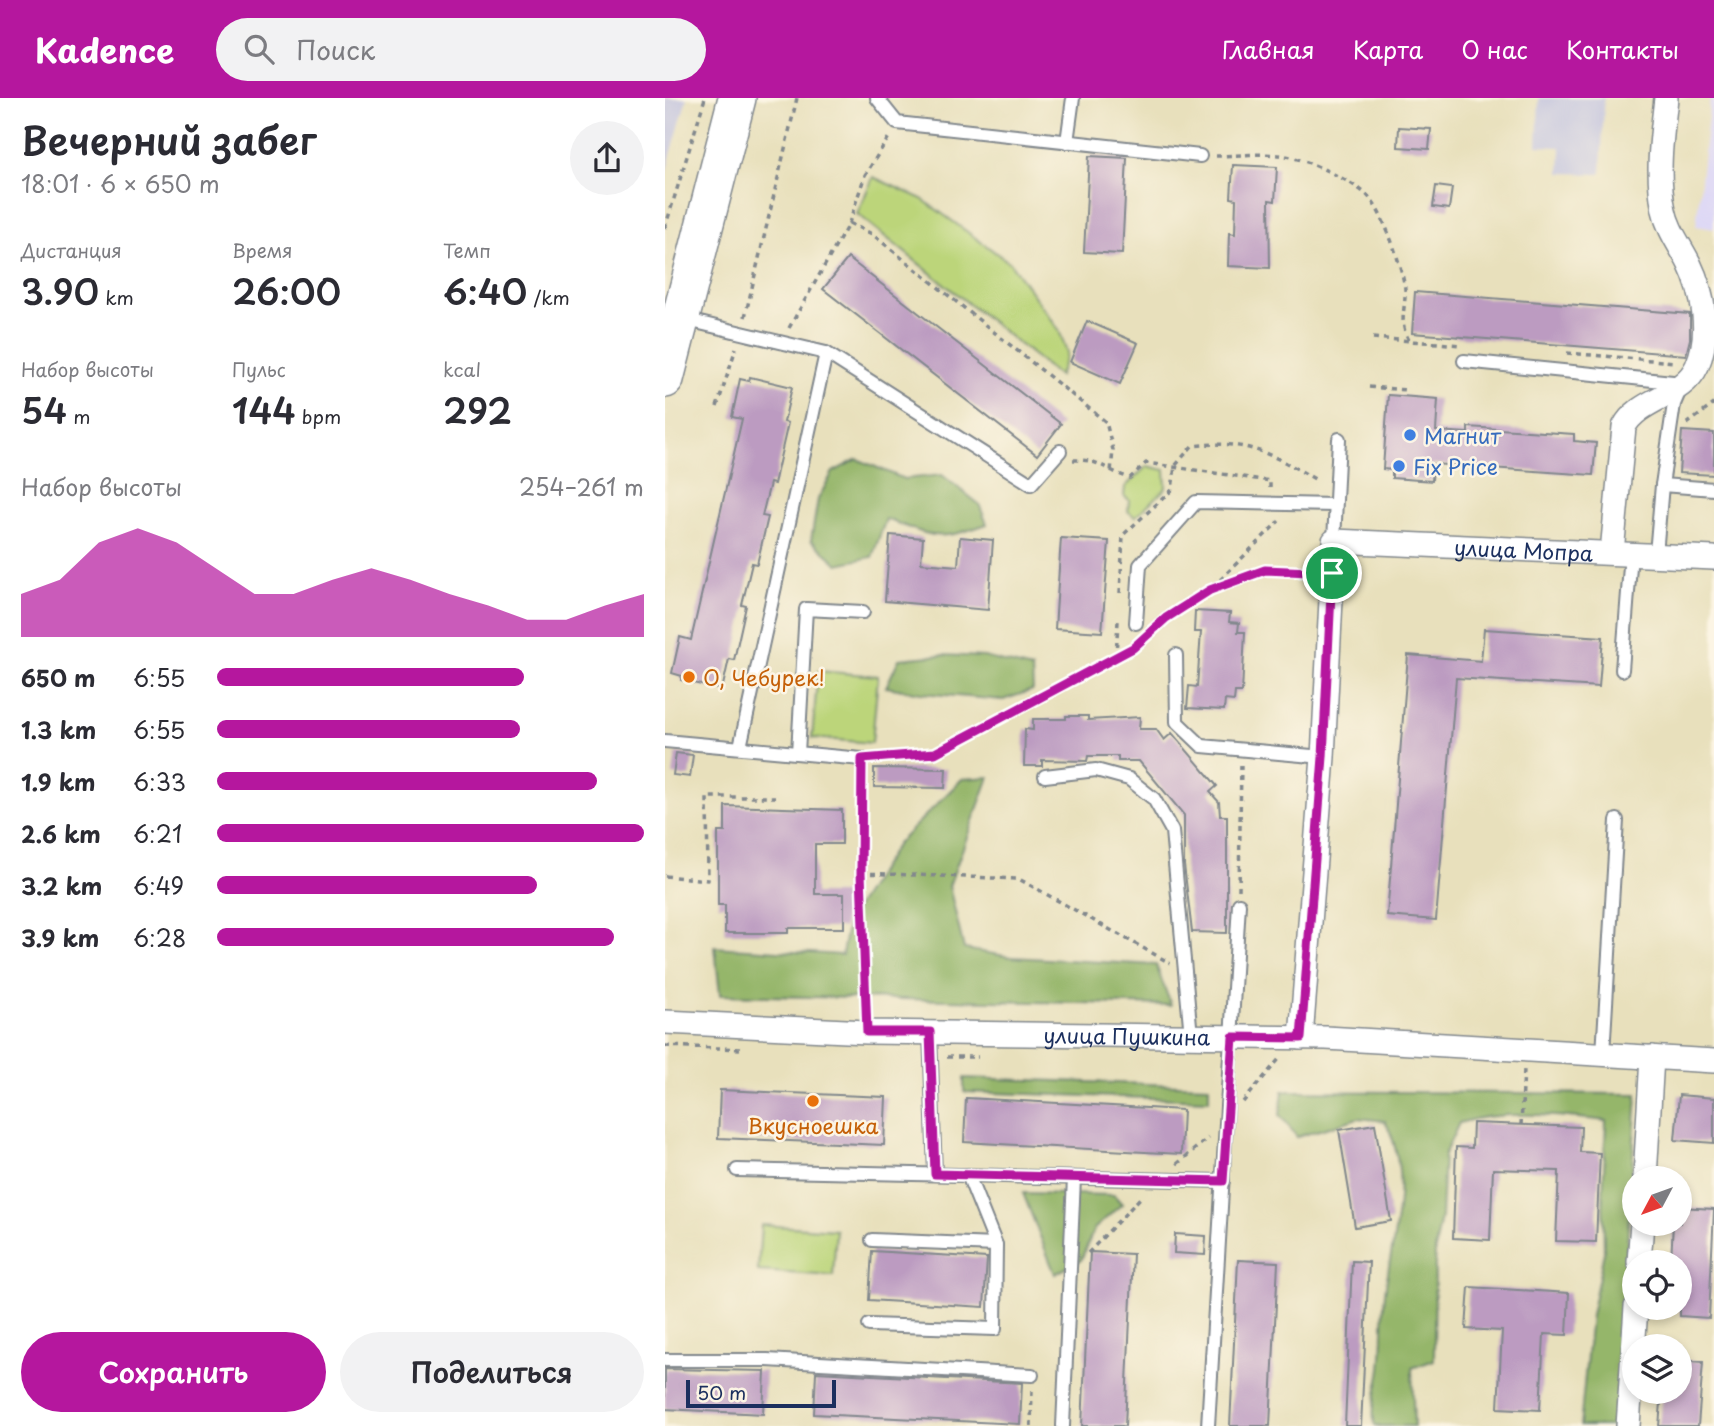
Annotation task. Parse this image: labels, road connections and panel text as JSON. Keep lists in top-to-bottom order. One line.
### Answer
{"streets":{"street":["улица Мопра","улица Пушкина"]},"places":["Магнит","Fix Price","О, Чебурек!","Вкусноешка"],"scale_bar":"50 m","north":"bottom left","page":{"header":"Kadence","search":"Поиск","nav":["Главная","Карта","О нас","Контакты"],"heading":["Вечерний забег","18:01 · 6 × 650 m"],"stats":[["Дистанция","3.90 km"],["Время","26:00"],["Темп","6:40 /km"],["Набор высоты","54 m"],["Пульс","144 bpm"],["kcal","292"]],"chart":["Набор высоты","254–261 m"],"list":[{"name":"650 m","note":"6:55"},{"name":"1.3 km","note":"6:55"},{"name":"1.9 km","note":"6:33"},{"name":"2.6 km","note":"6:21"},{"name":"3.2 km","note":"6:49"},{"name":"3.9 km","note":"6:28"}],"buttons":["Сохранить","Поделиться"],"scale":"50 m"}}
